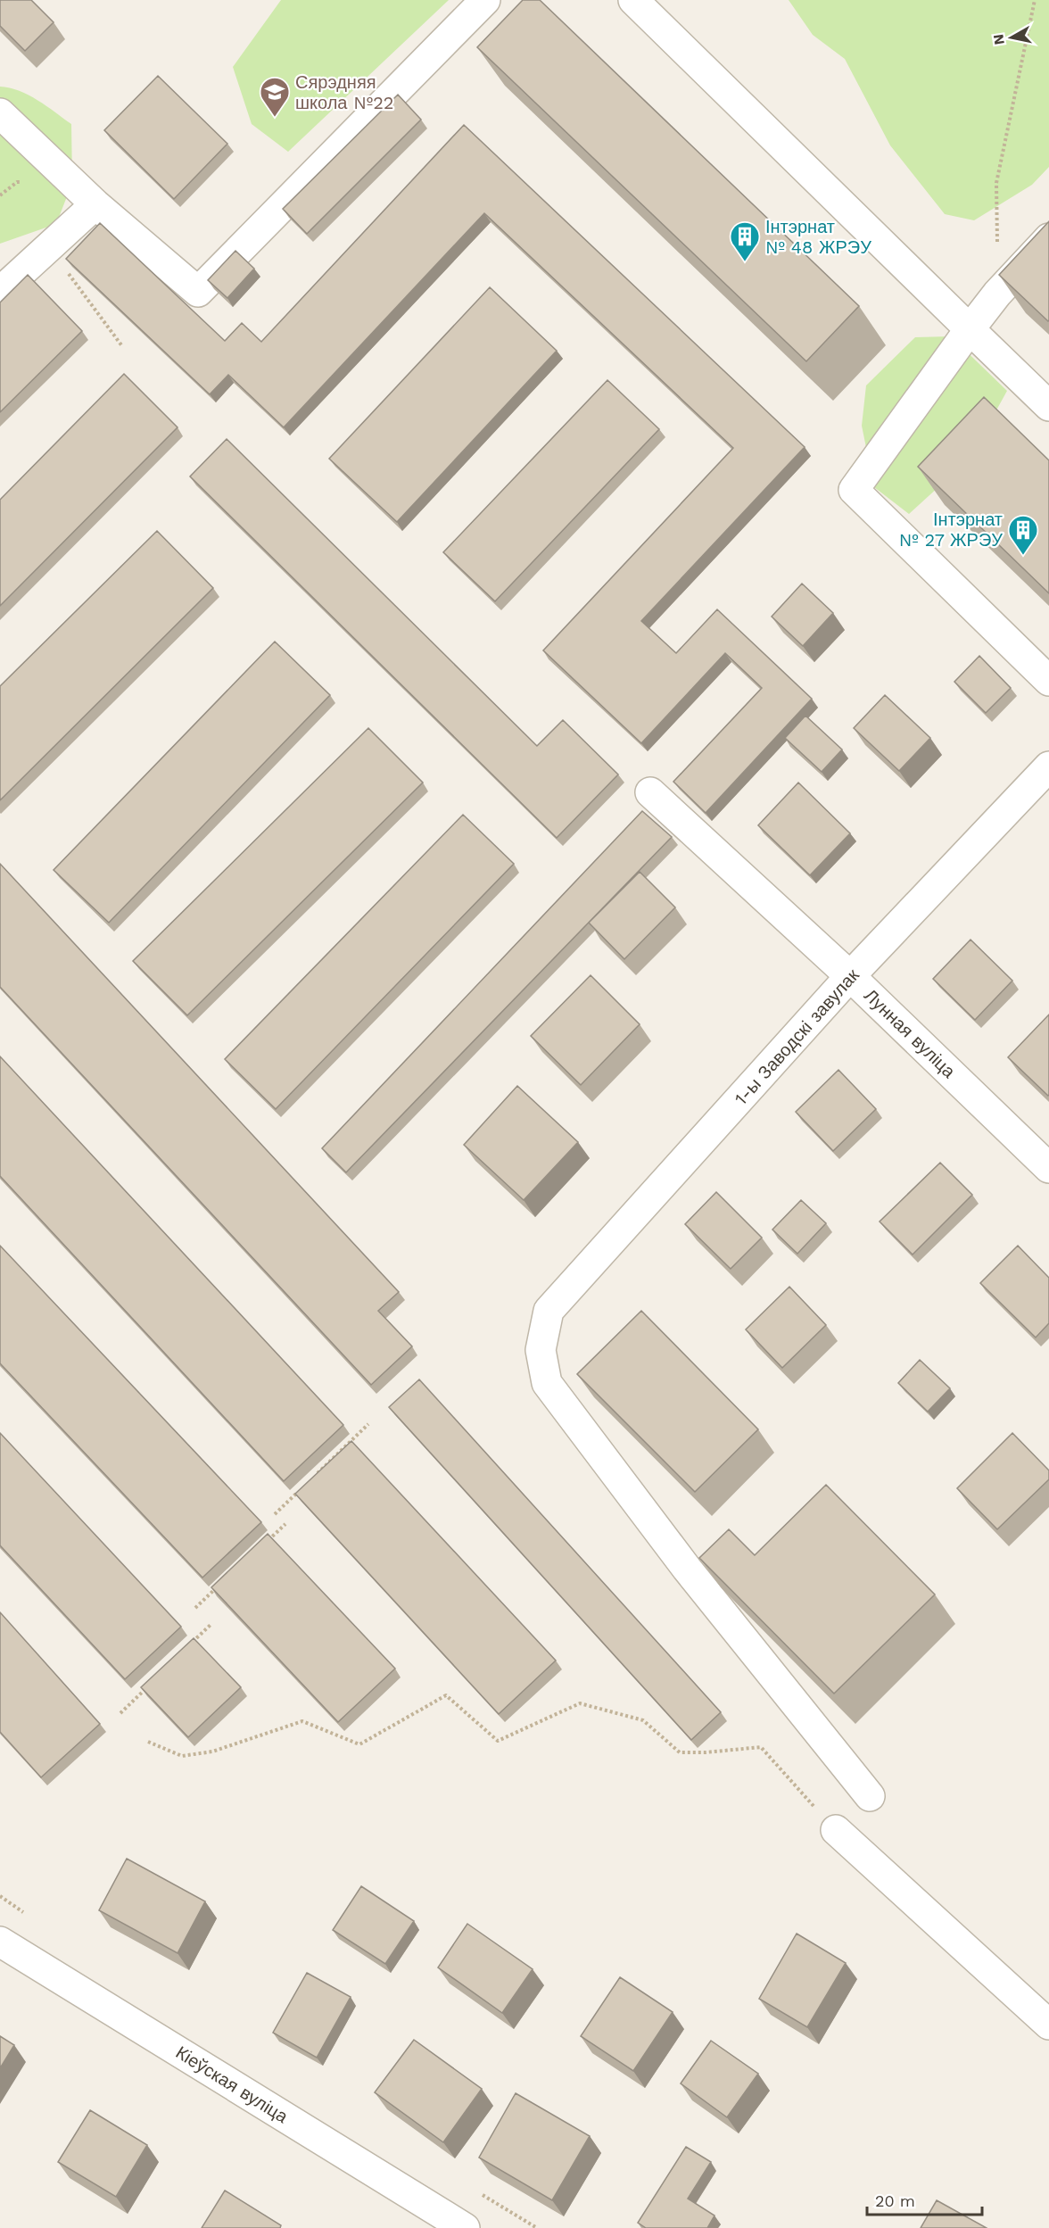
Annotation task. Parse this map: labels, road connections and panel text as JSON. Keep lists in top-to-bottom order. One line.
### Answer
{"streets":{"street":["Лунная вуліца","1-ы Заводскі завулак","Кіеўская вуліца"]},"crossings":[["Лунная вуліца","1-ы Заводскі завулак"]],"places":{"school or university":["Сярэдняя школа №22"],"building":["Інтэрнат № 48 ЖРЭУ","Інтэрнат № 27 ЖРЭУ"]},"scale_bar":"20 m","north":"left"}
